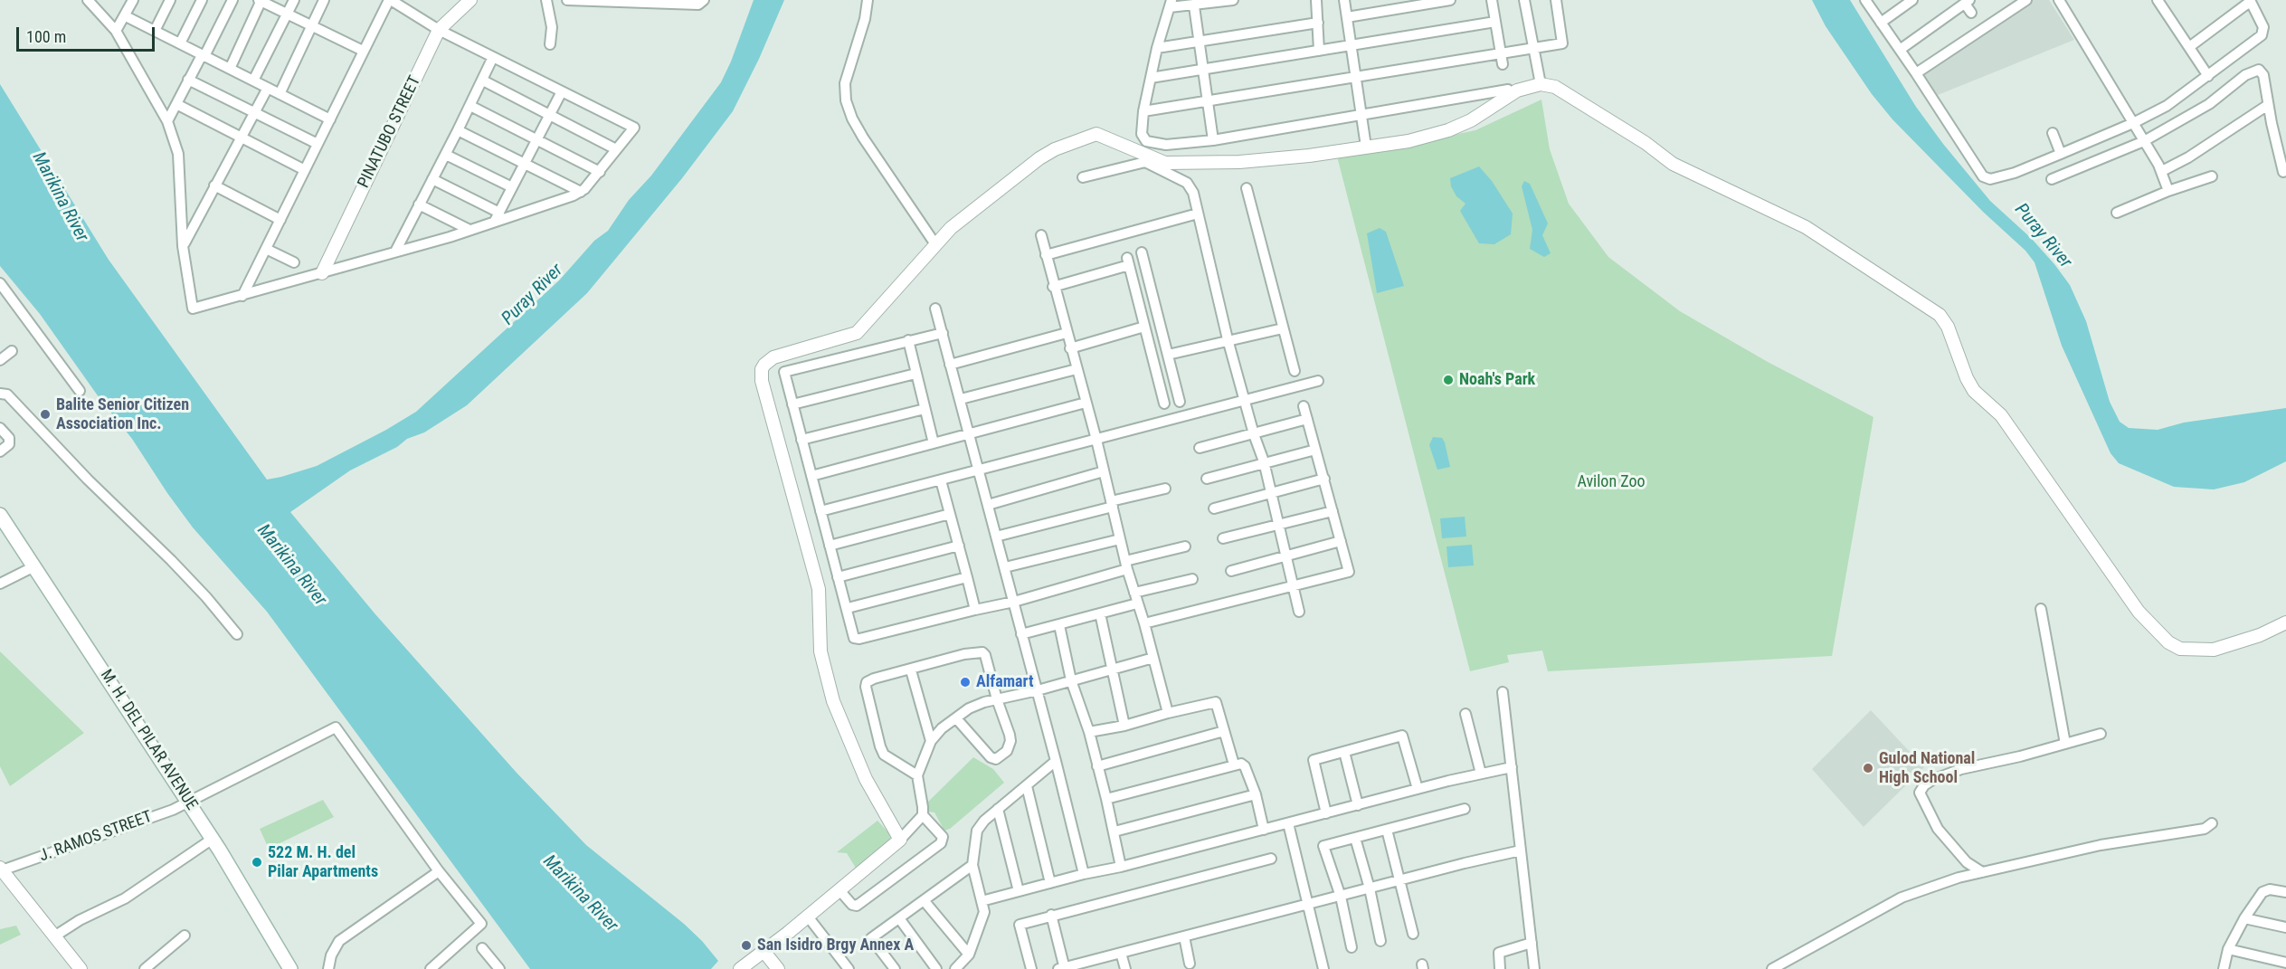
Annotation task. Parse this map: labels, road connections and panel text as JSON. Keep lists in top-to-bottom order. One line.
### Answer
{"streets":{"main road":["M. H. DEL PILAR AVENUE"],"street":["PINATUBO STREET","J. RAMOS STREET"]},"crossings":[["M. H. DEL PILAR AVENUE","J. RAMOS STREET"]],"water":["Marikina River","Puray River"],"parks":["Avilon Zoo"],"places":["Noah's Park","Balite Senior Citizen Association Inc.","Alfamart","Gulod National High School","522 M. H. del Pilar Apartments","San Isidro Brgy Annex A"],"scale_bar":"100 m"}
